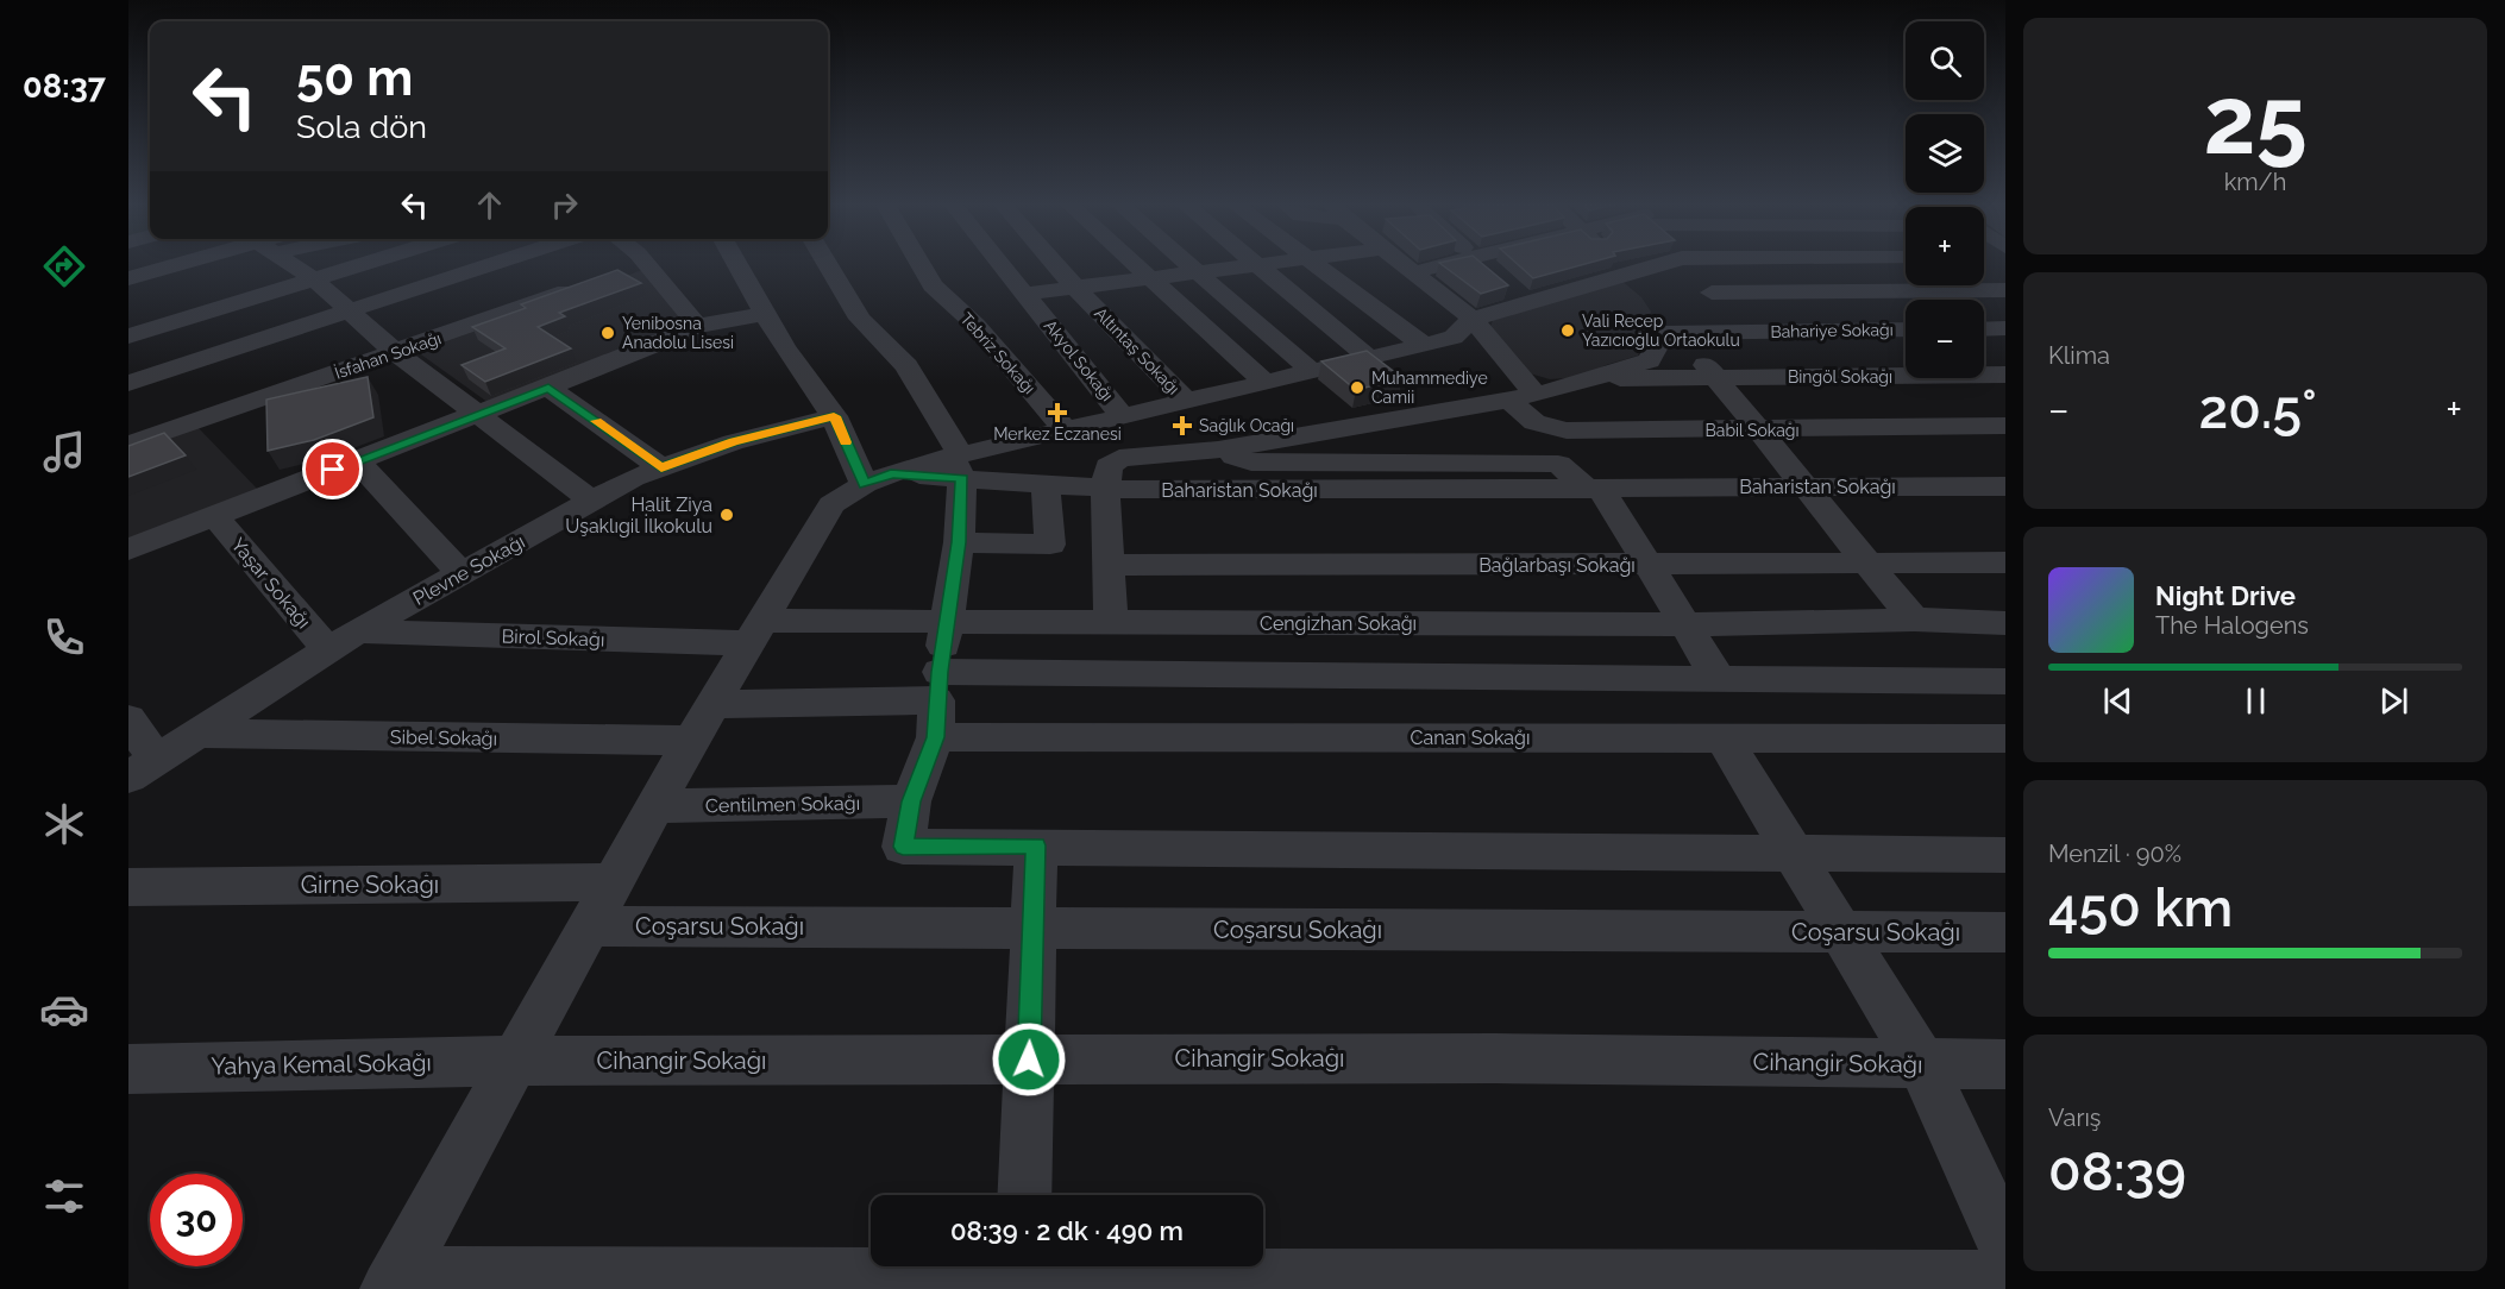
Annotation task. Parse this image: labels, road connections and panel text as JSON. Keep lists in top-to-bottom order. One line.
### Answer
{"streets":{"street":["Bahariye Sokağı","Altıntaş Sokağı","Tebriz Sokağı","İsfahan Sokağı","Akyol Sokağı","Bingöl Sokağı","Babil Sokağı","Baharistan Sokağı","Bağlarbaşı Sokağı","Plevne Sokağı","Yaşar Sokağı","Cengizhan Sokağı","Birol Sokağı","Sibel Sokağı","Canan Sokağı","Centilmen Sokağı","Girne Sokağı","Coşarsu Sokağı","Cihangir Sokağı","Yahya Kemal Sokağı"]},"crossings":[["Plevne Sokağı","Yaşar Sokağı"],["Plevne Sokağı","Birol Sokağı"],["Plevne Sokağı","Sibel Sokağı"],["Cengizhan Sokağı","Birol Sokağı"],["Cihangir Sokağı","Yahya Kemal Sokağı"]],"places":{"other":["Vali Recep Yazıcıoğlu Ortaokulu","Yenibosna Anadolu Lisesi","Muhammediye Camii","Halit Ziya Uşaklıgil İlkokulu"],"health":["Merkez Eczanesi","Sağlık Ocağı"]},"page":{"tabs":"08:37","tile":[["25","km/h"],"Klima",["Menzil · 90%","450 km"],["Varış","08:39"]],"map_buttons":["+","−"],"turn":["50 m","Sola dön"],"heat":["−","20.5°","+"],"song":["Night Drive","The Halogens"],"limit":"30","trip":"08:39 · 2 dk · 490 m"}}
